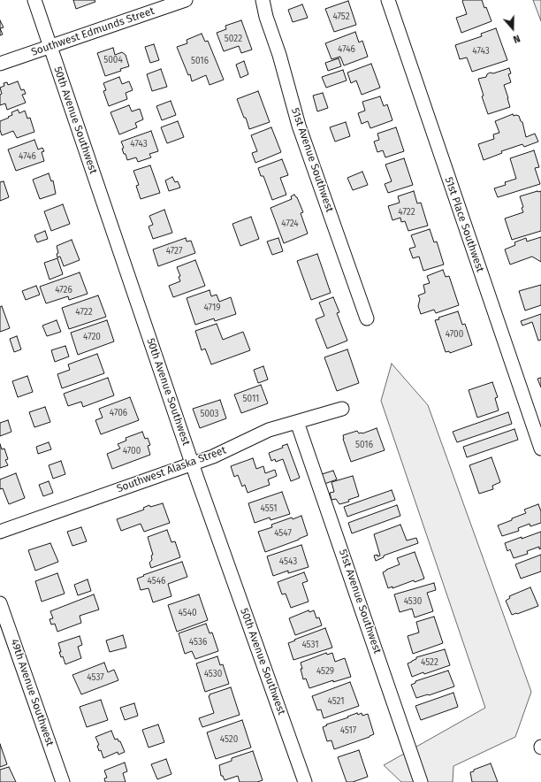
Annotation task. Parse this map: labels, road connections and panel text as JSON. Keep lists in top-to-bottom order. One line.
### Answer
{"streets":{"street":["Southwest Edmunds Street","50th Avenue Southwest","51st Avenue Southwest","51st Place Southwest","Southwest Alaska Street","49th Avenue Southwest"]},"crossings":[["Southwest Edmunds Street","50th Avenue Southwest"],["50th Avenue Southwest","Southwest Alaska Street"],["51st Avenue Southwest","Southwest Alaska Street"]],"house_numbers":["4752","5022","4746","4743","5004","5016","4743","4746","4722","4724","4727","4726","4719","4722","4700","4720","5011","4706","5003","5016","4700","4551","4547","4543","4546","4530","4540","4536","4531","4522","4529","4530","4537","4521","4517","4520"],"north":"bottom"}
